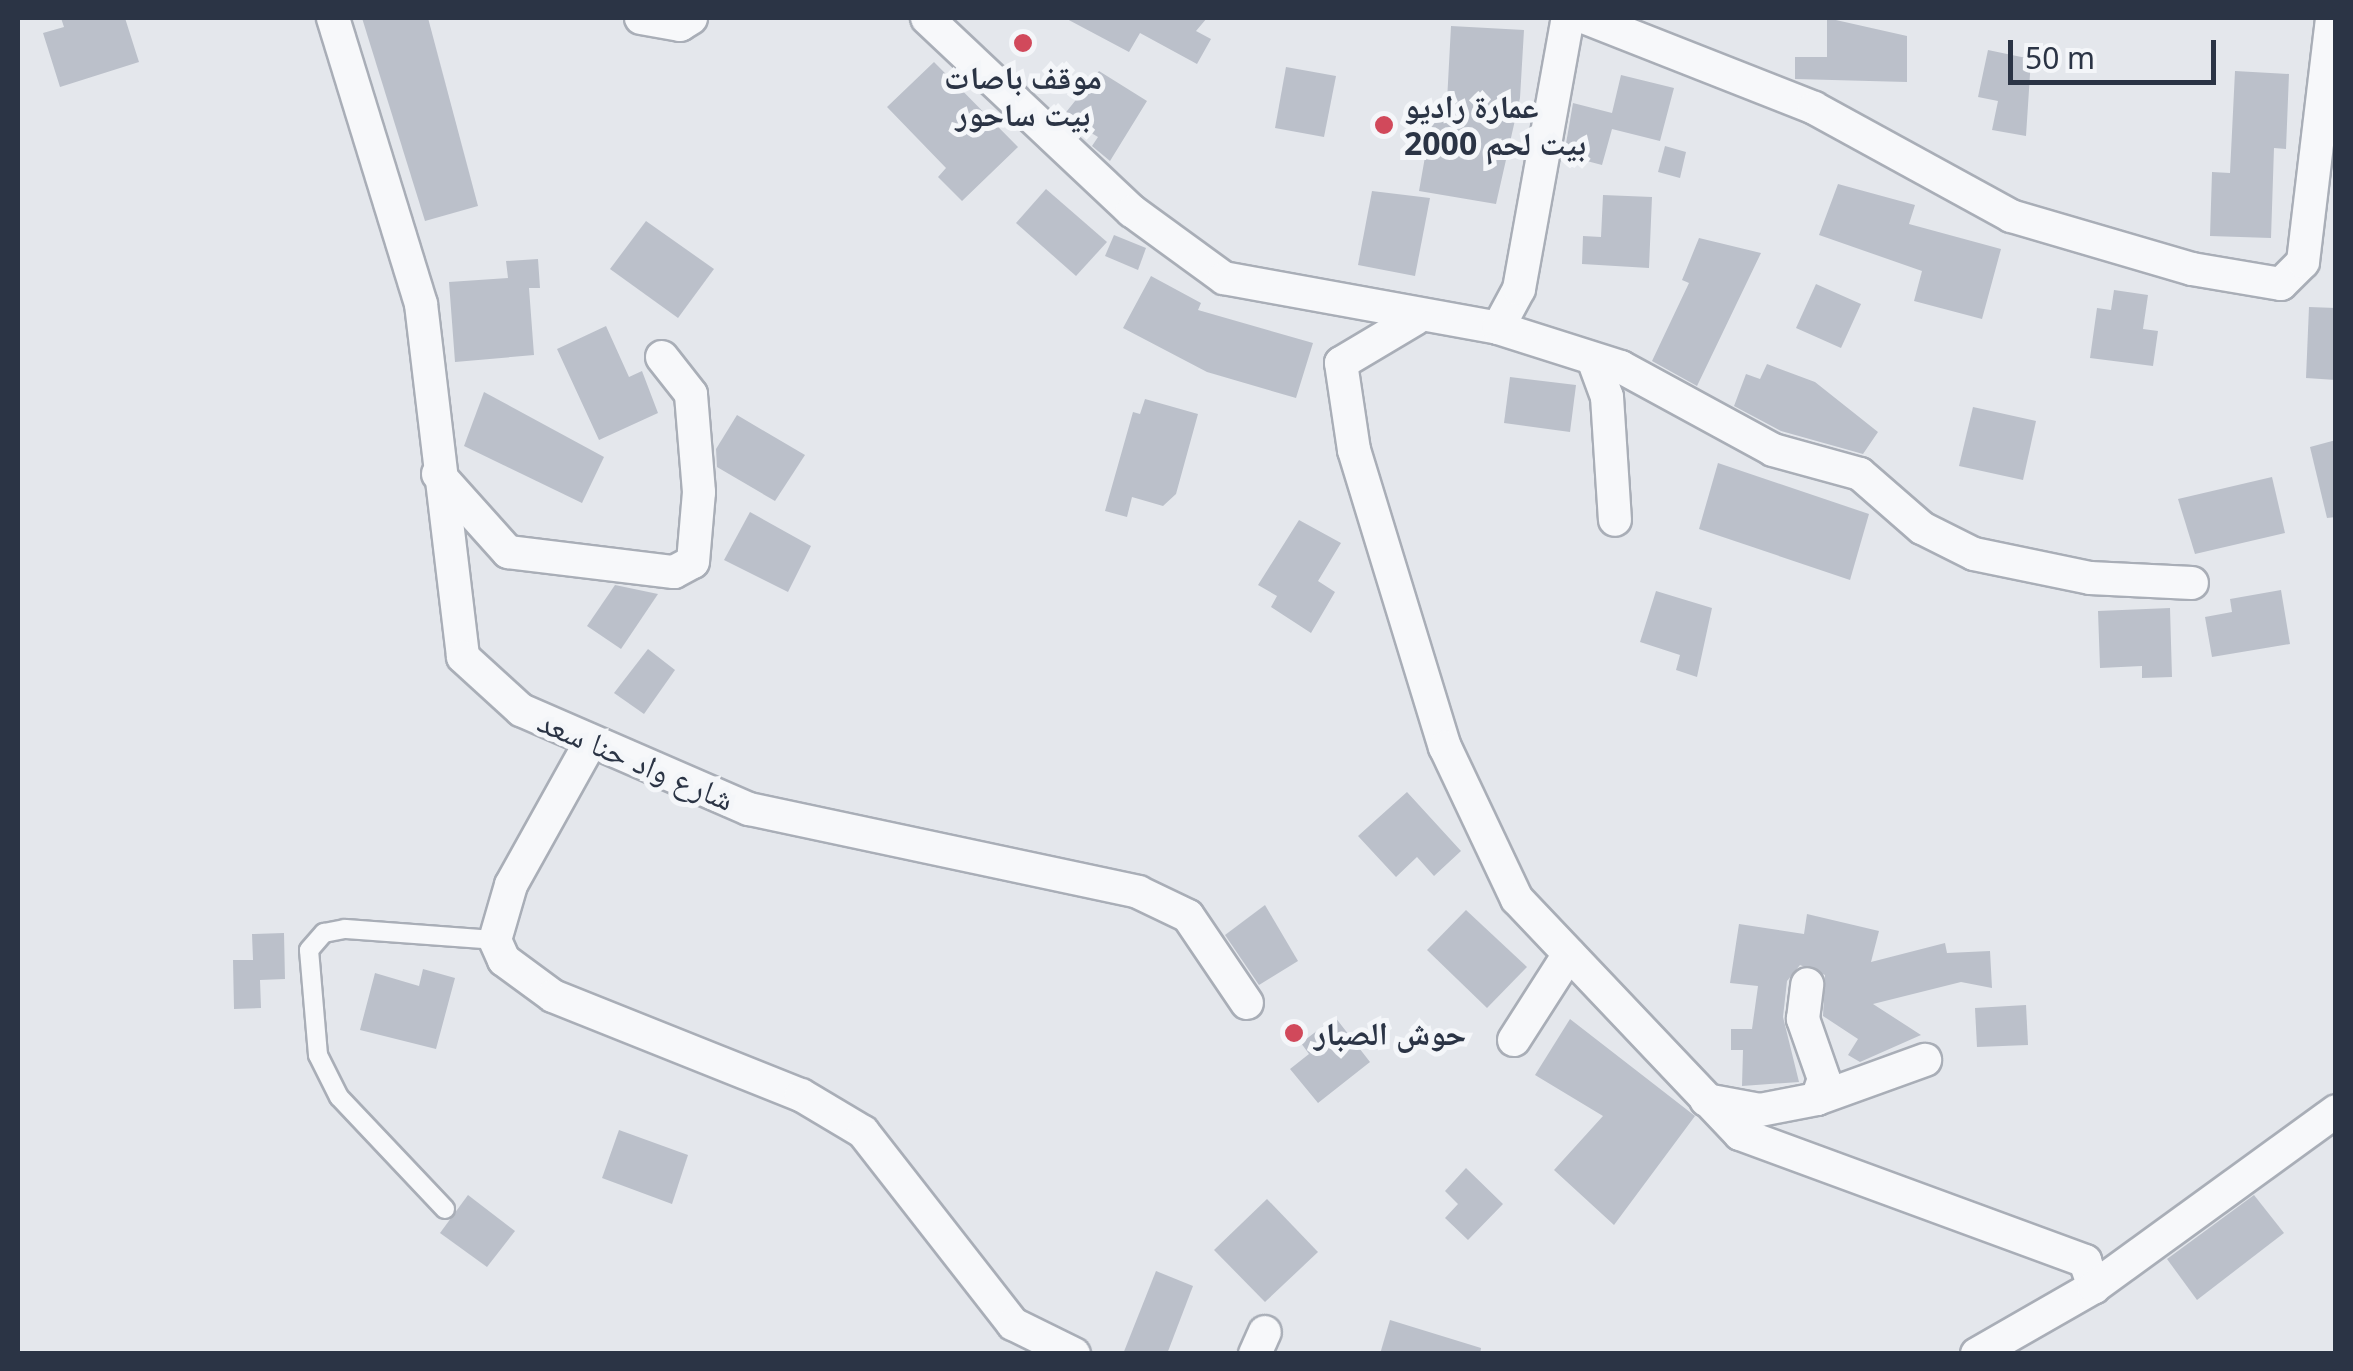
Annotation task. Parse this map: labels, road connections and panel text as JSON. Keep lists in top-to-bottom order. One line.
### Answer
{"streets":{"street":["شارع واد حنا سعد"]},"places":["موقف باصات بيت ساحور","عمارة راديو بيت لحم 2000","حوش الصبار"],"scale_bar":"50 m"}
